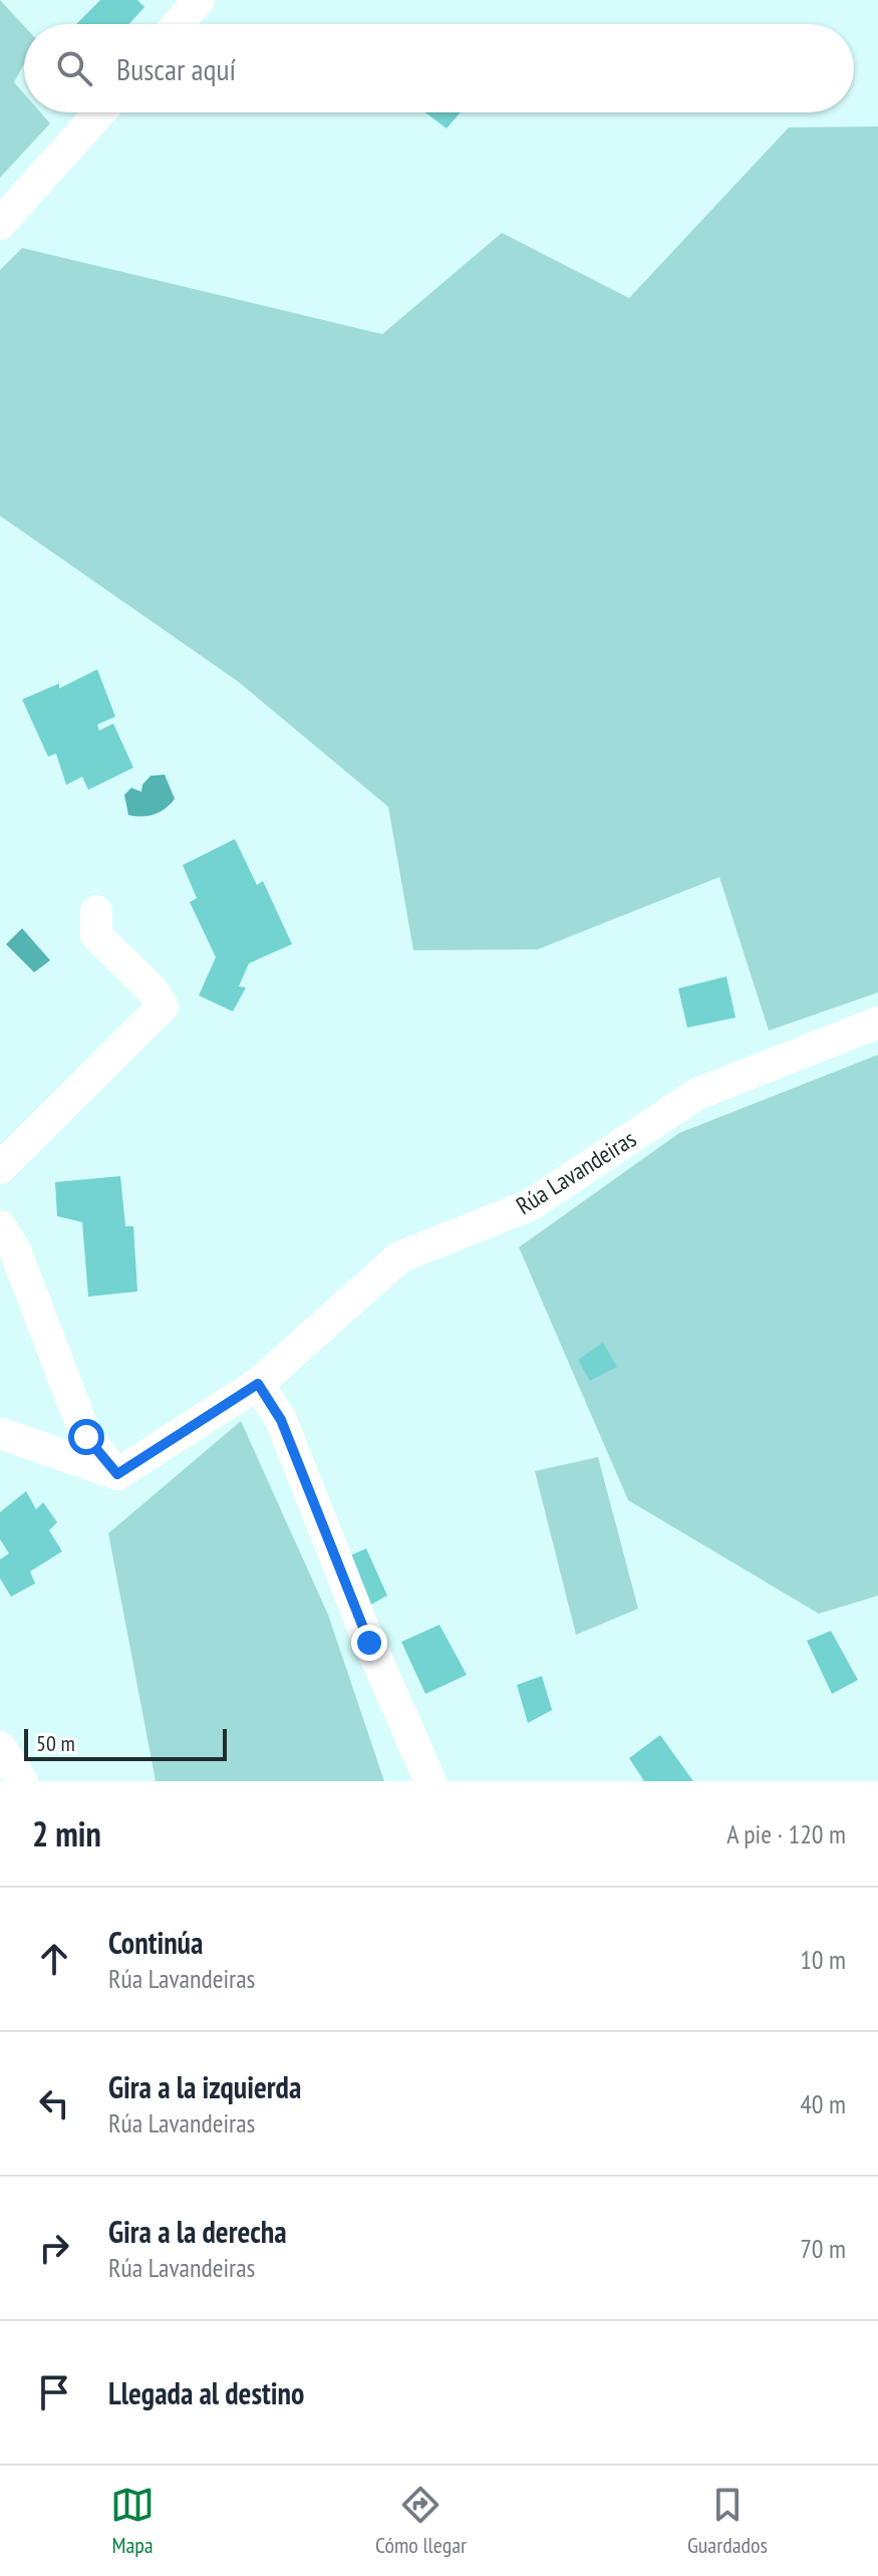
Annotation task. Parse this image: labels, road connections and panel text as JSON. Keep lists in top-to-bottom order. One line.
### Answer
{"streets":{"street":["Rúa Lavandeiras"]},"scale_bar":"50 m","page":{"search":"Buscar aquí","scale":"50 m","heading":["2 min","A pie · 120 m"],"list":[["Continúa","Rúa Lavandeiras","10 m"],["Gira a la izquierda","Rúa Lavandeiras","40 m"],["Gira a la derecha","Rúa Lavandeiras","70 m"],"Llegada al destino"],"nav":["Mapa","Cómo llegar","Guardados"]}}
